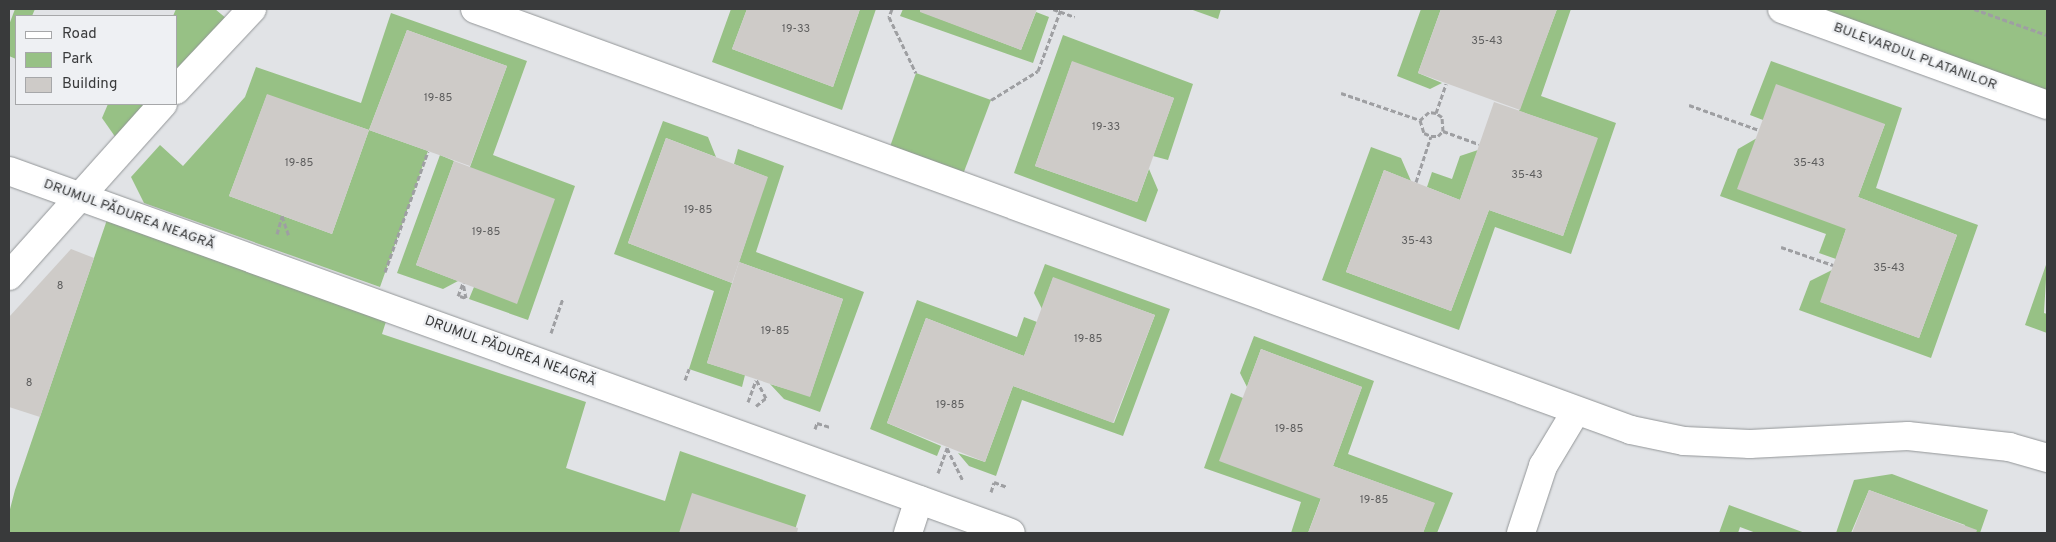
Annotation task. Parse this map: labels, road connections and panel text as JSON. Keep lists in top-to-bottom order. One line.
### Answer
{"streets":{"street":["BULEVARDUL PLATANILOR","DRUMUL PĂDUREA NEAGRĂ"]},"house_numbers":["19-33","35-43","19-85","19-33","19-85","35-43","35-43","19-85","19-85","35-43","35-43","8","19-85","19-85","8","19-85","19-85","19-85"],"legend":["Road","Park","Building"]}
